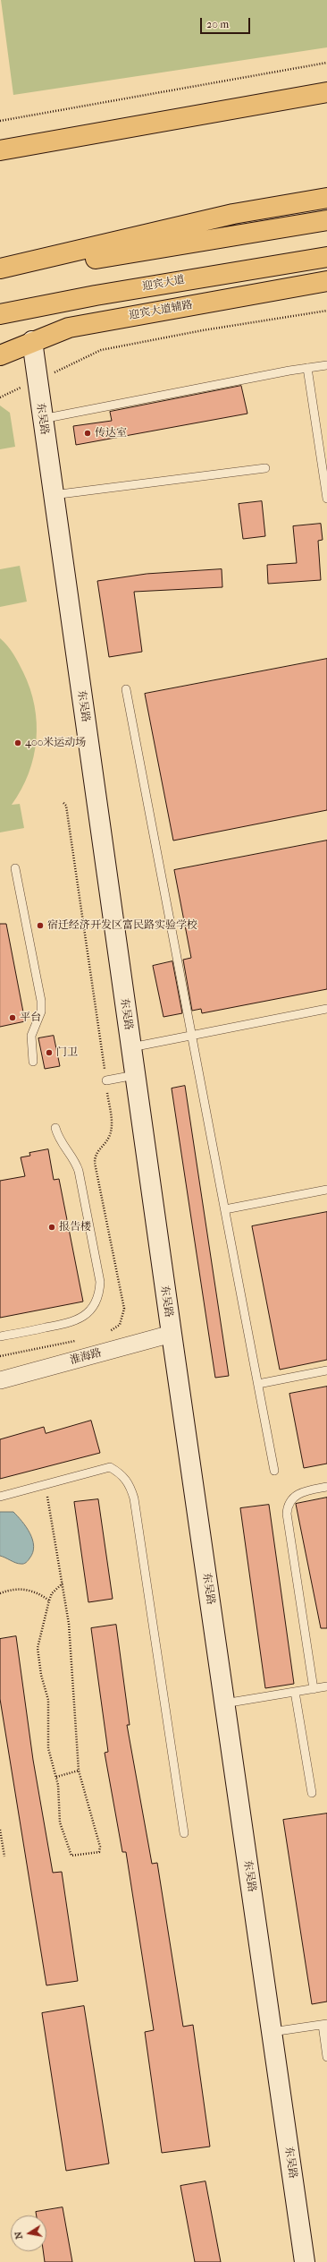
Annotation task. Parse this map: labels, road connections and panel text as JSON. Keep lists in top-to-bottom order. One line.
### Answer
{"streets":{"main road":["迎宾大道","迎宾大道辅路"],"street":["东吴路","淮海路"]},"crossings":[["迎宾大道辅路","东吴路"],["东吴路","淮海路"]],"places":["传达室","400米运动场","宿迁经济开发区富民路实验学校","平台","门卫","报告楼"],"scale_bar":"20 m","north":"left"}
